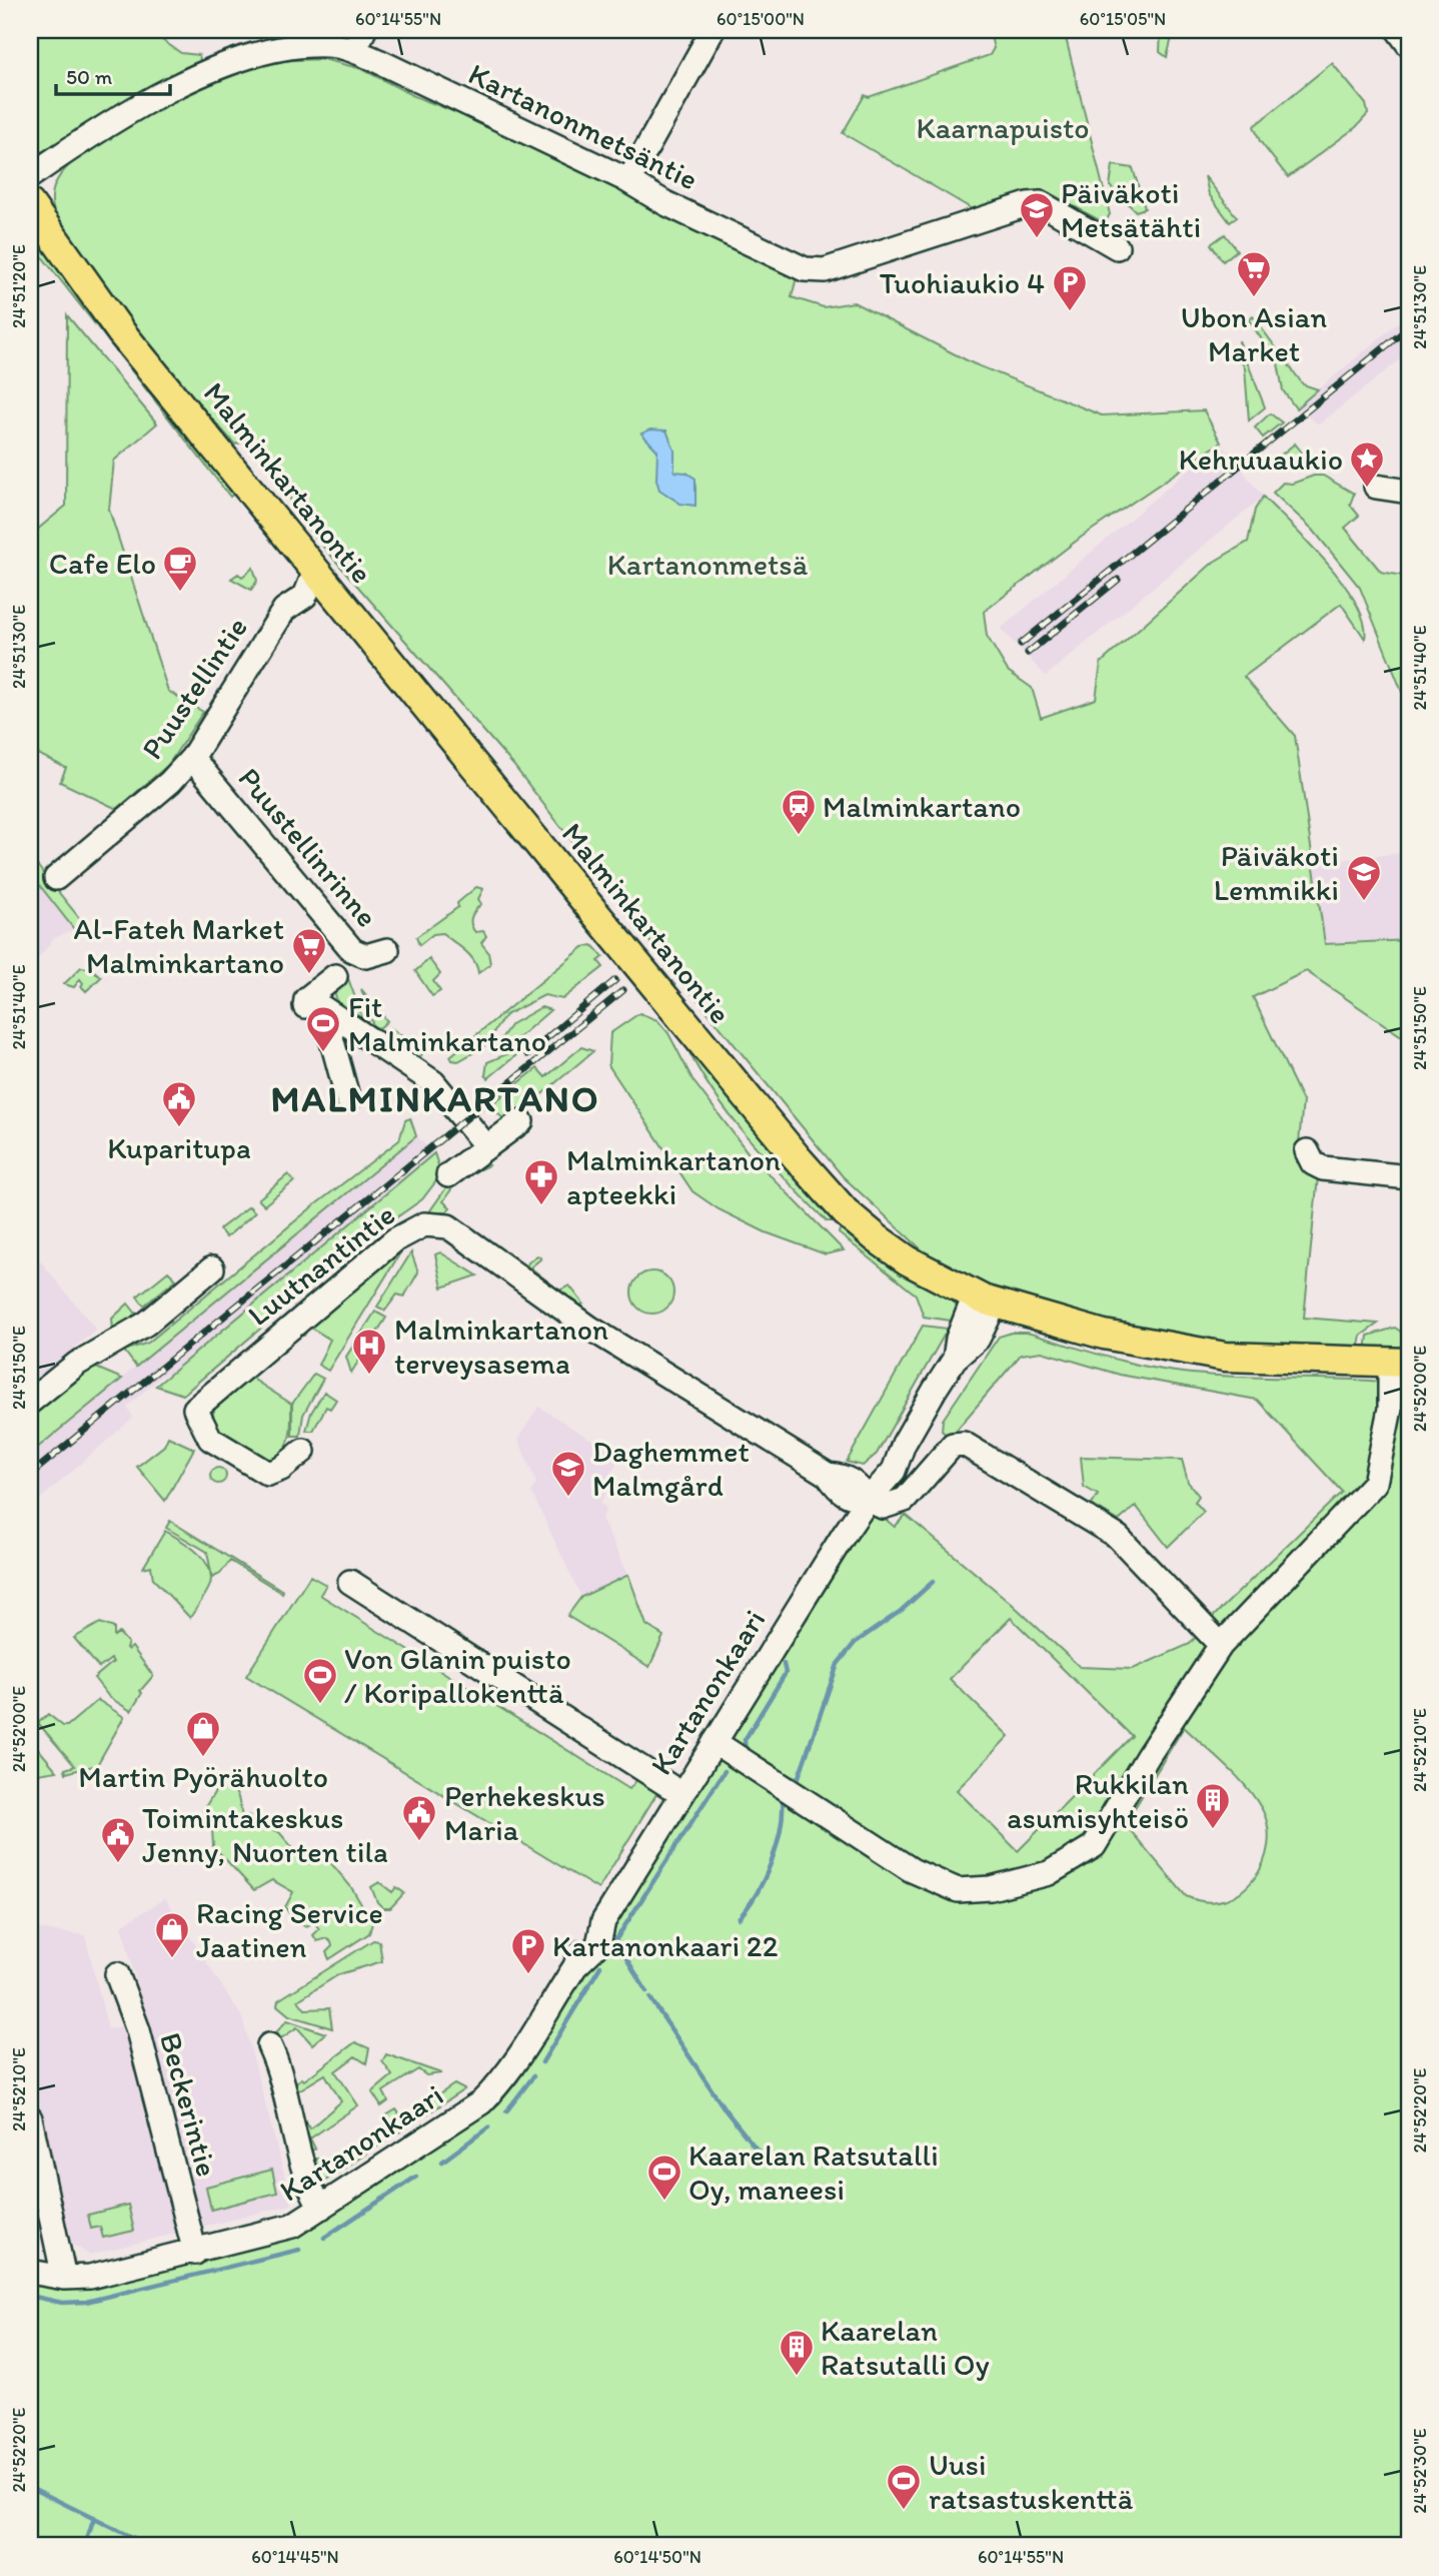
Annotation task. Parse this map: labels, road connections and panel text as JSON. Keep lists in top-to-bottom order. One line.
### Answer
{"streets":{"main road":["Malminkartanontie"],"street":["Kartanonmetsäntie","Puustellintie","Puustellinrinne","Luutnantintie","Kartanonkaari","Beckerintie"]},"crossings":[["Malminkartanontie","Puustellintie"],["Malminkartanontie","Kartanonkaari"],["Puustellintie","Puustellinrinne"],["Luutnantintie","Kartanonkaari"],["Kartanonkaari","Beckerintie"]],"districts":["MALMINKARTANO"],"parks":["Kaarnapuisto","Kartanonmetsä"],"places":{"school or university":["Päiväkoti Metsätähti","Päiväkoti Lemmikki","Daghemmet Malmgård"],"supermarket":["Ubon Asian Market","Al-Fateh Market Malminkartano"],"parking":["Tuohiaukio 4","Kartanonkaari 22"],"place":["Kehruuaukio"],"cafe":["Cafe Elo"],"station":["Malminkartano"],"sports":["Fit Malminkartano","Von Glanin puisto / Koripallokenttä","Kaarelan Ratsutalli Oy, maneesi","Uusi ratsastuskenttä"],"public building":["Kuparitupa","Perhekeskus Maria","Toimintakeskus Jenny, Nuorten tila"],"pharmacy":["Malminkartanon apteekki"],"hospital":["Malminkartanon terveysasema"],"shop":["Martin Pyörähuolto","Racing Service Jaatinen"],"building":["Rukkilan asumisyhteisö","Kaarelan Ratsutalli Oy"]},"scale_bar":"50 m","coordinates":["60°14'55\"N","60°15'00\"N","60°15'05\"N","24°51'20\"E","24°51'30\"E","24°51'40\"E","24°51'50\"E","24°52'00\"E","24°52'10\"E","24°52'20\"E","24°52'30\"E","60°14'45\"N","60°14'50\"N"]}
